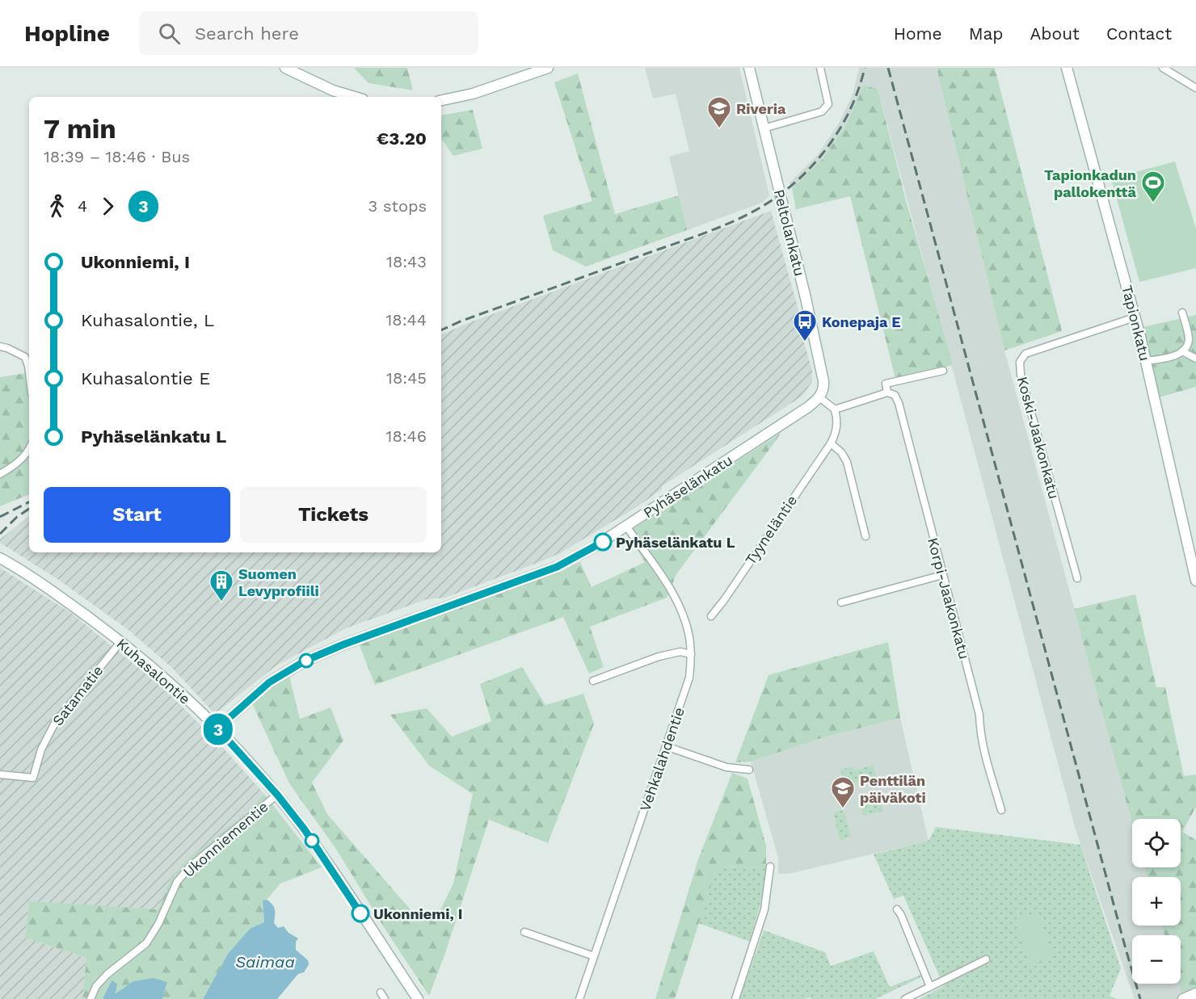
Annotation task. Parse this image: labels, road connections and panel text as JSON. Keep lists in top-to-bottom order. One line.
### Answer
{"streets":{"street":["Peltolankatu","Tapionkatu","Koski-Jaakonkatu","Pyhäselänkatu","Tyyneläntie","Korpi-Jaakonkatu","Kuhasalontie","Satamatie","Vehkalahdentie","Ukonniementie"]},"crossings":[["Peltolankatu","Pyhäselänkatu"],["Tapionkatu","Koski-Jaakonkatu"],["Pyhäselänkatu","Kuhasalontie"],["Pyhäselänkatu","Vehkalahdentie"],["Kuhasalontie","Satamatie"],["Kuhasalontie","Ukonniementie"]],"water":["Saimaa"],"places":{"school or university":["Riveria","Penttilän päiväkoti"],"sports":["Tapionkadun pallokenttä"],"bus stop":["Konepaja E"],"other":["Pyhäselänkatu L","Ukonniemi, I"],"building":["Suomen Levyprofiili"]},"lines":["bus line 3"],"page":{"header":"Hopline","search":"Search here","nav":["Home","Map","About","Contact"],"on_map":"3","heading":["7 min","18:39 – 18:46 · Bus","€3.20"],"legs":["4","3","3 stops"],"list":[{"name":"Ukonniemi, I","value":"18:43"},{"name":"Kuhasalontie, L","value":"18:44"},{"name":"Kuhasalontie E","value":"18:45"},{"name":"Pyhäselänkatu L","value":"18:46"}],"buttons":["Start","Tickets"],"map_buttons":["+","−"]}}
